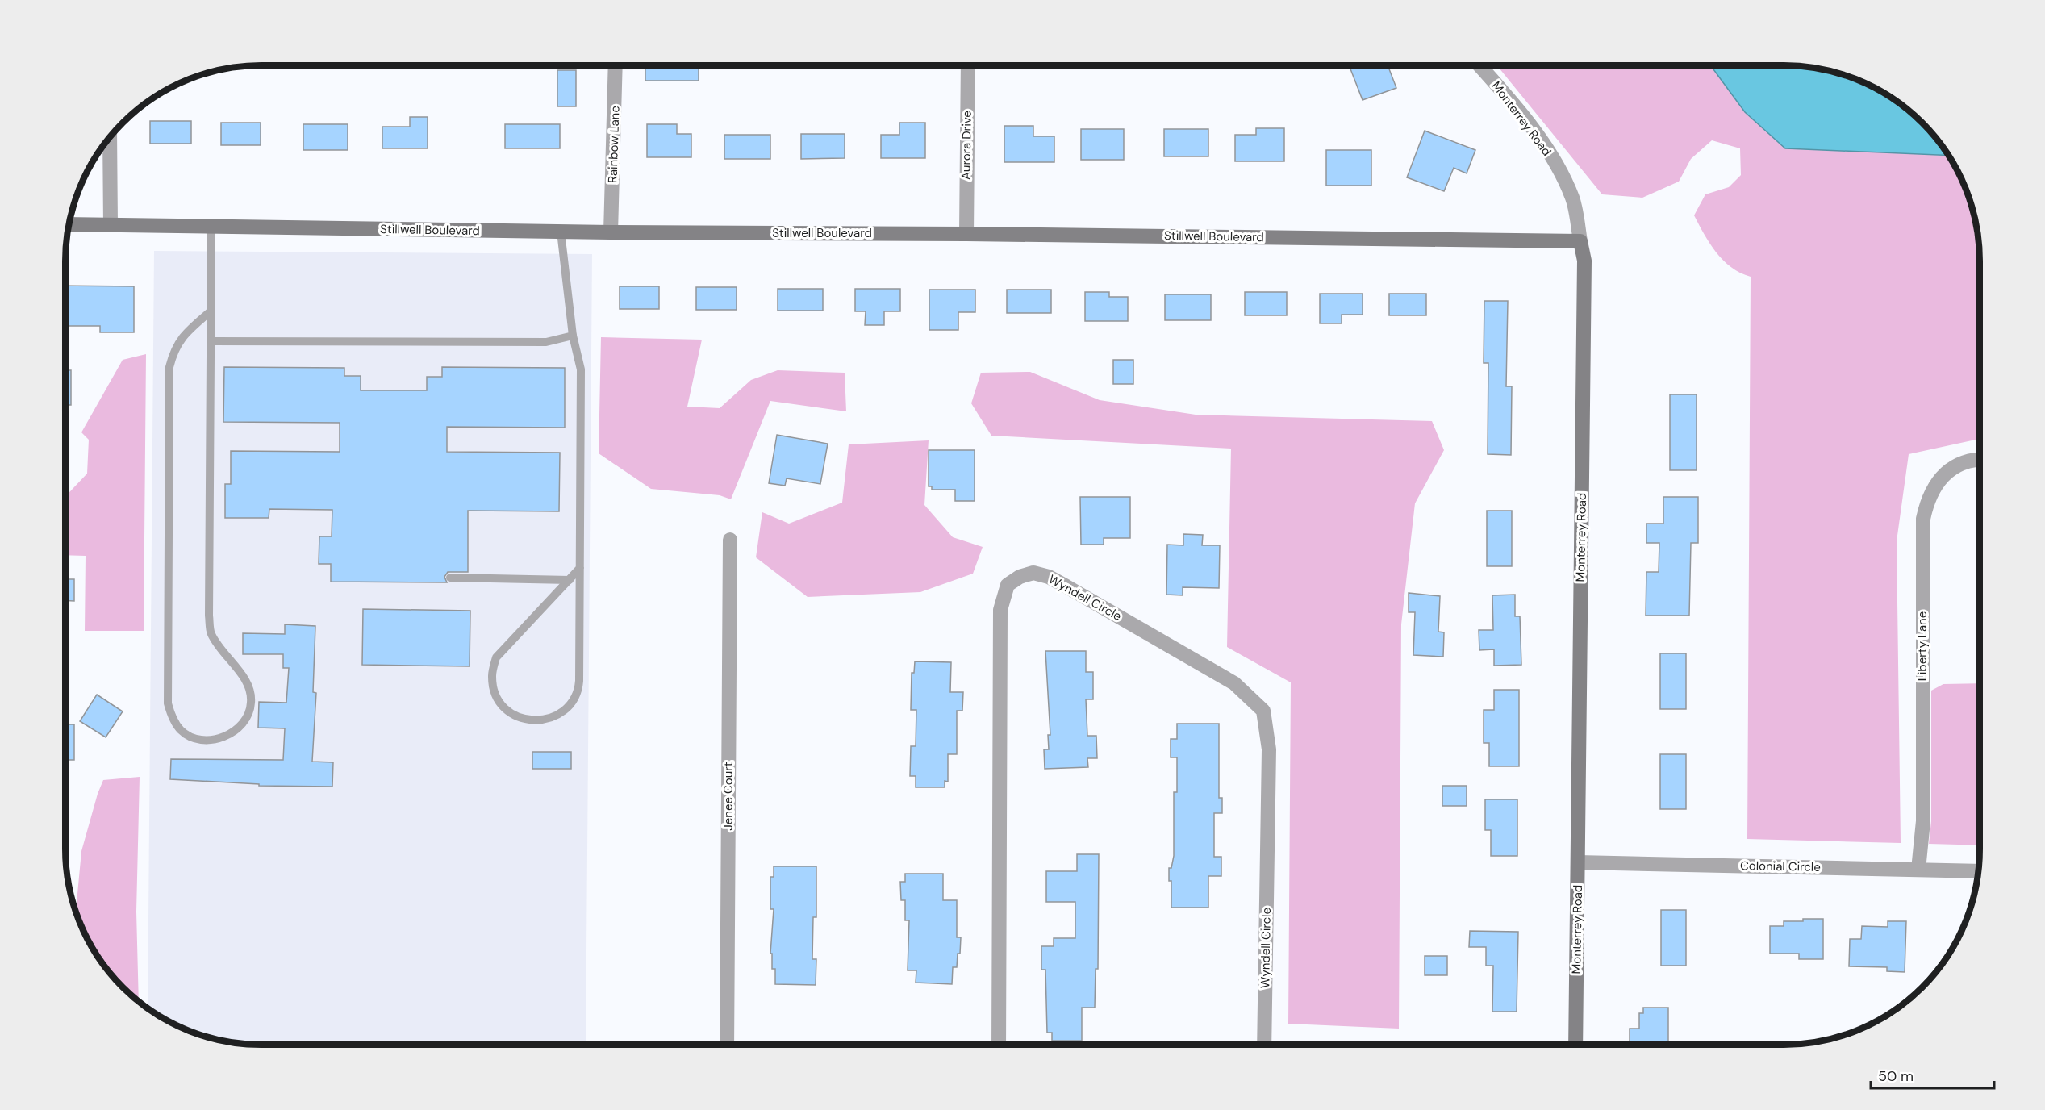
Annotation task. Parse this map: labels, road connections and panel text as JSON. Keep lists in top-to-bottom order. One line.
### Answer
{"streets":{"street":["Monterrey Road","Rainbow Lane","Aurora Drive","Stillwell Boulevard","Wyndell Circle","Liberty Lane","Jenee Court","Colonial Circle"]},"crossings":[["Monterrey Road","Stillwell Boulevard"],["Monterrey Road","Colonial Circle"],["Rainbow Lane","Stillwell Boulevard"],["Aurora Drive","Stillwell Boulevard"],["Liberty Lane","Colonial Circle"]],"scale_bar":"50 m"}
